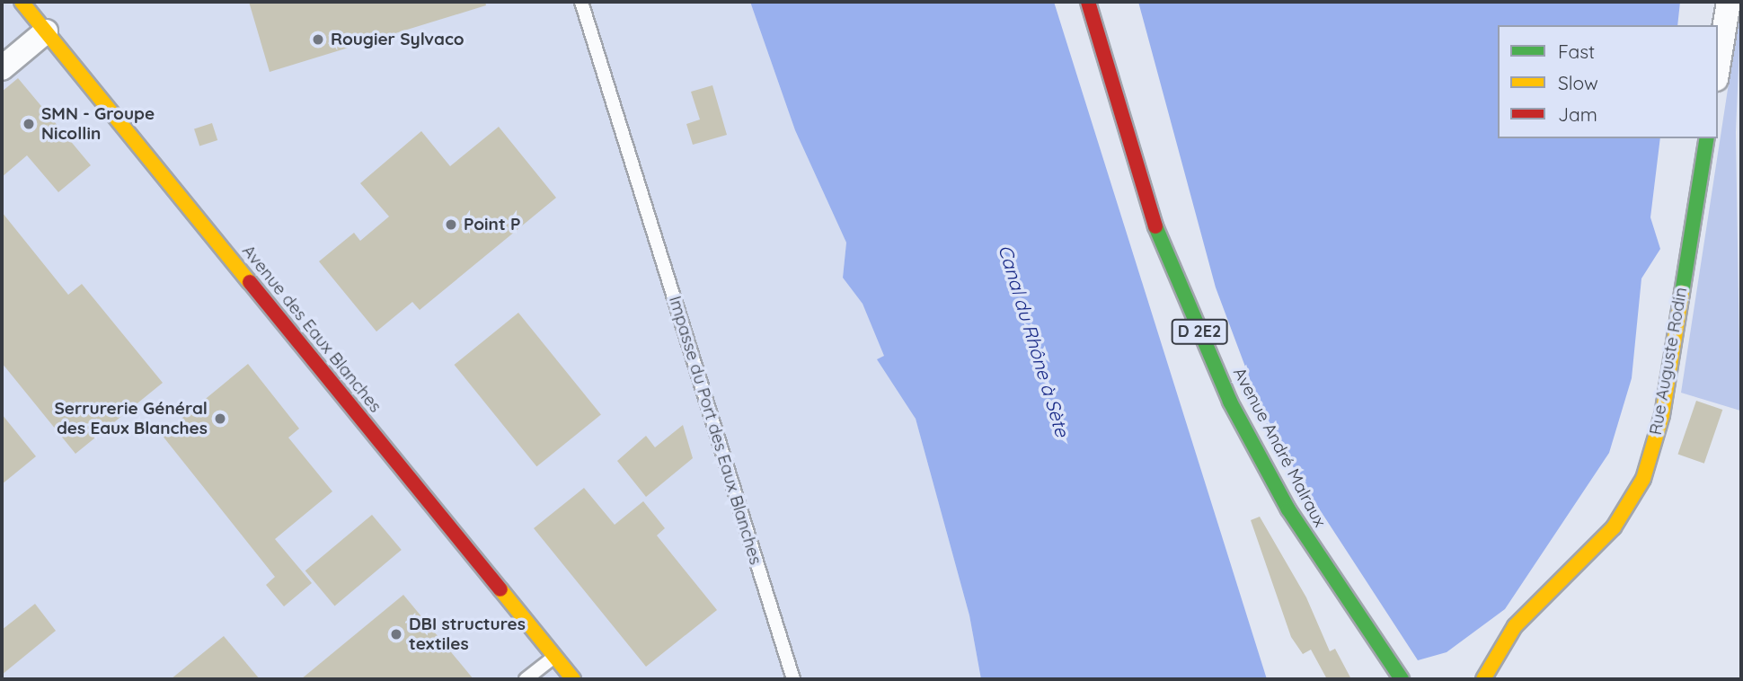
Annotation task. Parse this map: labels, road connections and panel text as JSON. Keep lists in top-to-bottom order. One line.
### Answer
{"streets":{"street":["Avenue des Eaux Blanches","D 2E2","Rue Auguste Rodin","Avenue André Malraux"],"lane":["Impasse du Port des Eaux Blanches"]},"water":["Canal du Rhône à Sète"],"places":["Rougier Sylvaco","SMN - Groupe Nicollin","Point P","Serrurerie Général des Eaux Blanches","DBI structures textiles"],"legend":["Fast","Slow","Jam"]}
